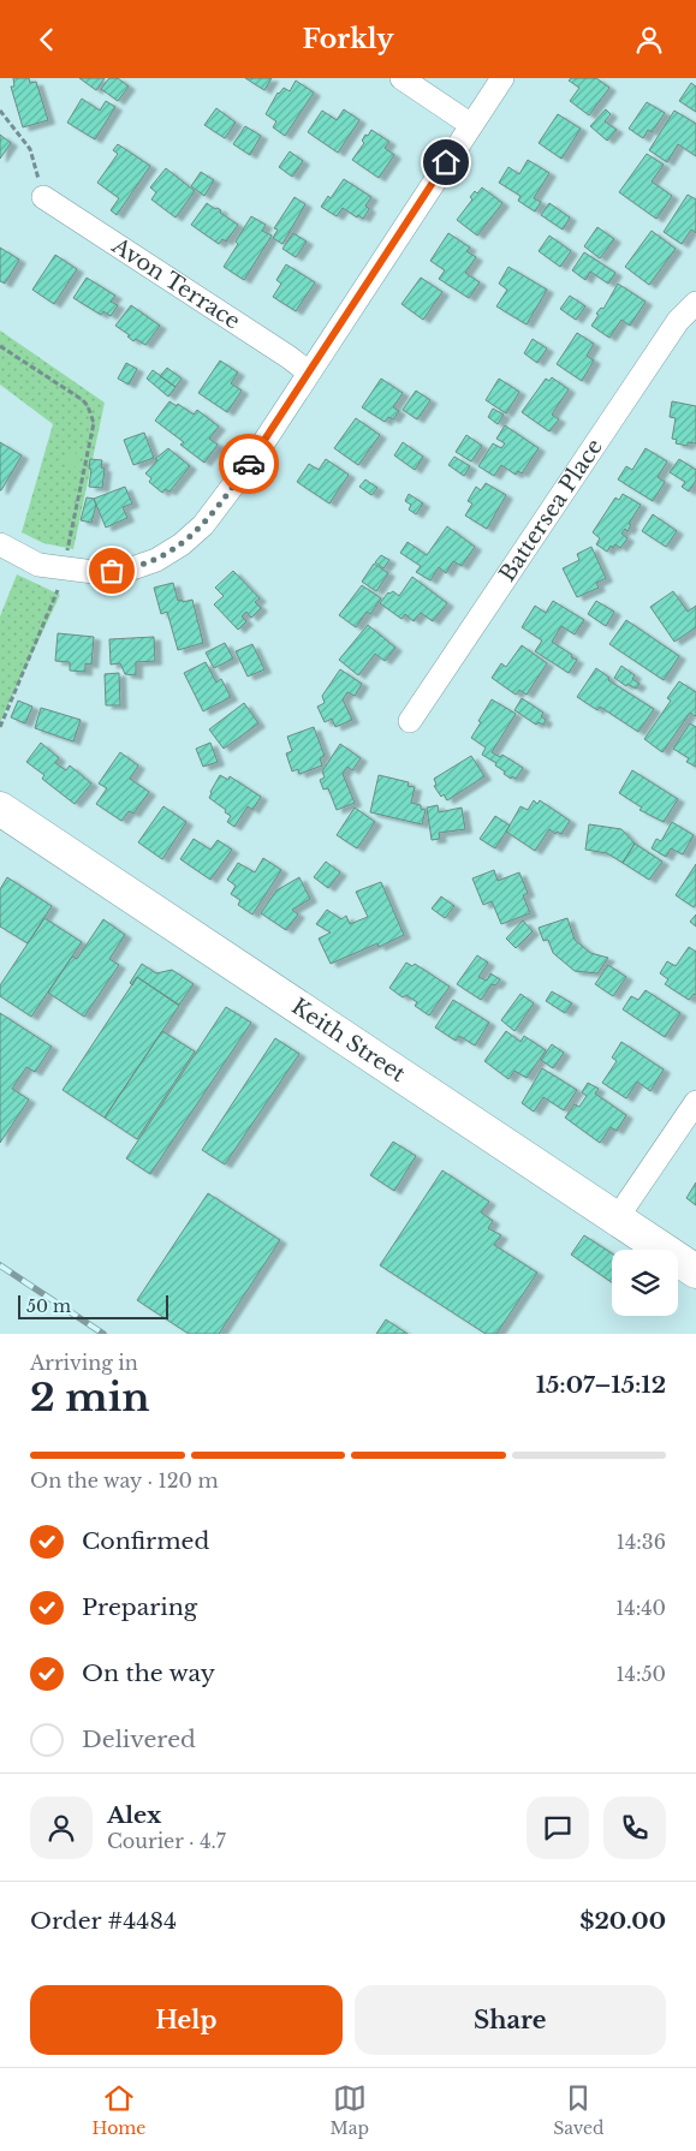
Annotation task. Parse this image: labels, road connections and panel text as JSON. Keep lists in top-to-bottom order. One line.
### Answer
{"streets":{"street":["Avon Terrace","Battersea Place","Keith Street"]},"scale_bar":"50 m","page":{"header":"Forkly","scale":"50 m","heading":["2 min","Arriving in","15:07–15:12"],"panel":["Alex","Courier · 4.7","Order #4484","$20.00"],"bar":"On the way · 120 m","list":[["Confirmed","14:36"],["Preparing","14:40"],["On the way","14:50"],"Delivered"],"buttons":["Help","Share"],"tabs":["Home","Map","Saved"]}}
